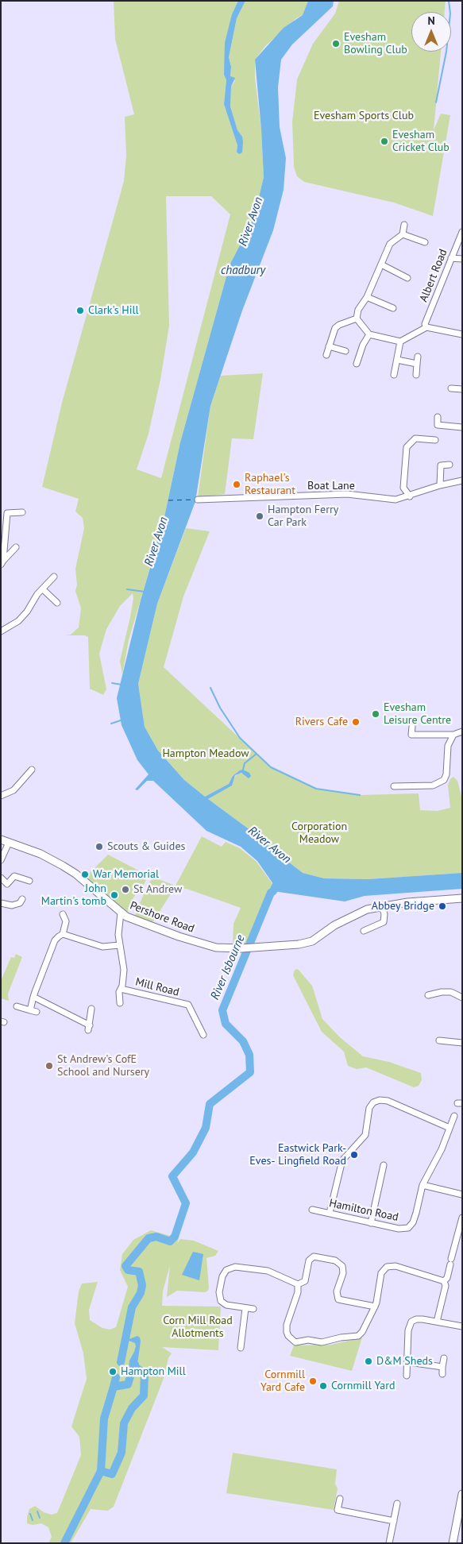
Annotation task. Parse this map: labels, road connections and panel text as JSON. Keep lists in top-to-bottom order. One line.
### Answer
{"streets":{"main road":["Pershore Road"],"street":["Albert Road","Boat Lane","Mill Road","Hamilton Road"]},"water":["River Avon","chadbury","River Isbourne"],"parks":["Evesham Sports Club","Hampton Meadow","Corporation Meadow","Corn Mill Road Allotments"],"places":["Evesham Bowling Club","Evesham Cricket Club","Clark's Hill","Raphael's Restaurant","Hampton Ferry Car Park","Evesham Leisure Centre","Rivers Cafe","Scouts & Guides","War Memorial","St Andrew","John Martin's tomb","Abbey Bridge","St Andrew's CofE School and Nursery","Eastwick Park- Eves- Lingfield Road","D&M Sheds","Hampton Mill","Cornmill Yard Cafe","Cornmill Yard"],"north":"top"}
